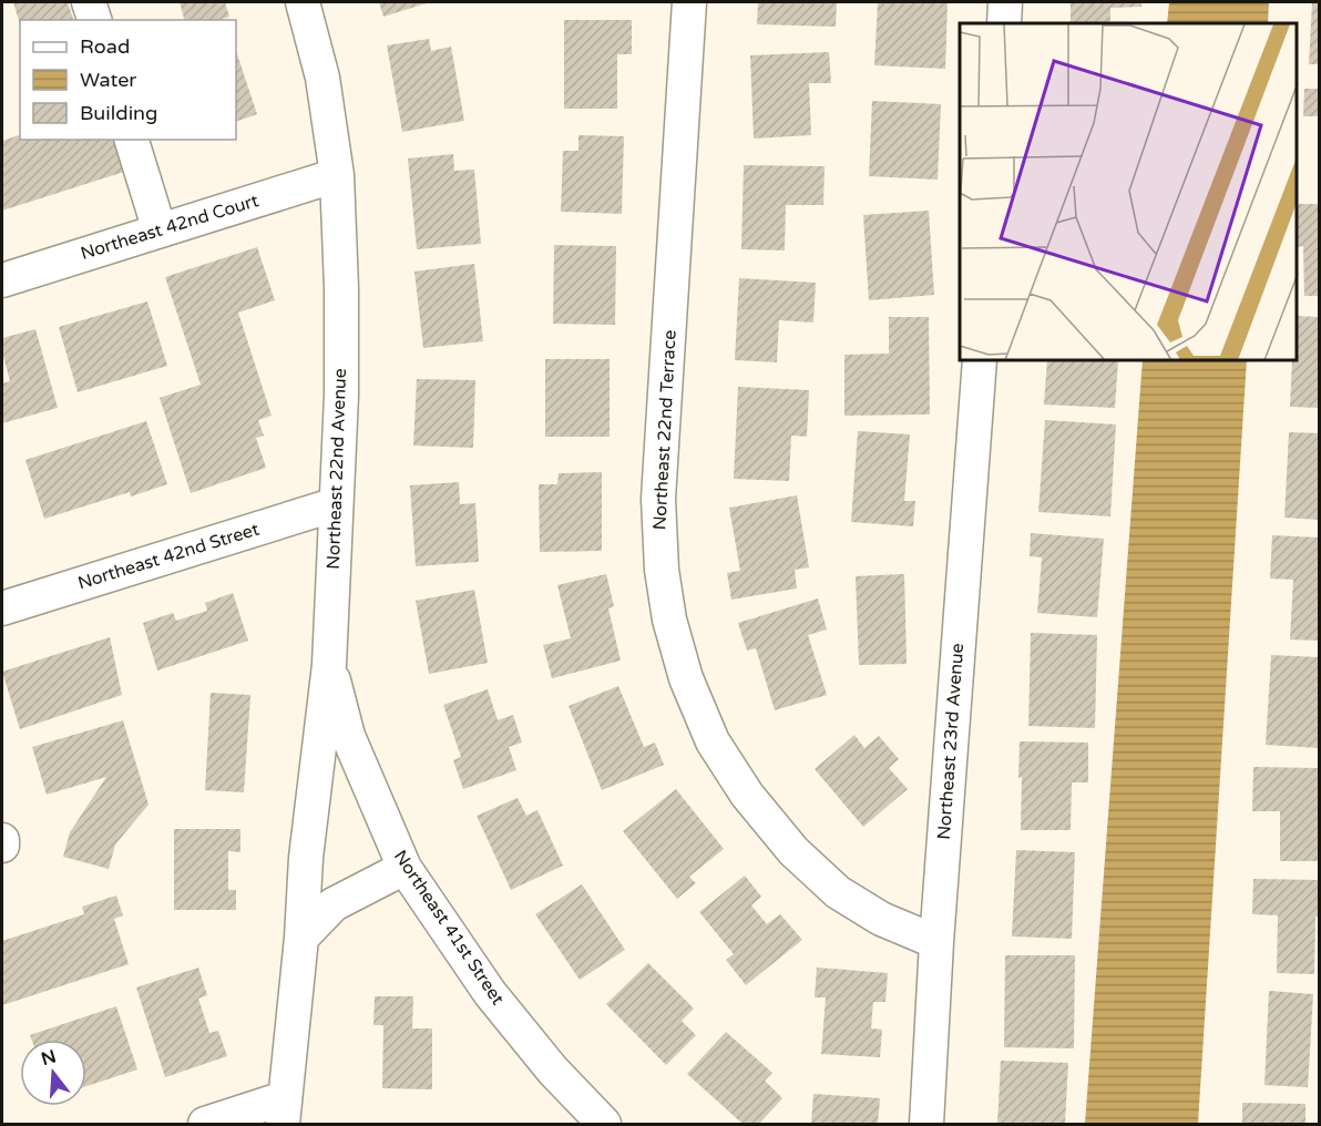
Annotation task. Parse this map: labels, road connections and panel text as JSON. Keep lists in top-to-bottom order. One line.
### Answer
{"streets":{"street":["Northeast 42nd Court","Northeast 22nd Terrace","Northeast 22nd Avenue","Northeast 42nd Street","Northeast 23rd Avenue","Northeast 41st Street"]},"crossings":[["Northeast 42nd Court","Northeast 22nd Avenue"],["Northeast 22nd Terrace","Northeast 23rd Avenue"],["Northeast 22nd Avenue","Northeast 42nd Street"],["Northeast 22nd Avenue","Northeast 41st Street"]],"legend":["Road","Water","Building"],"north":"top"}
